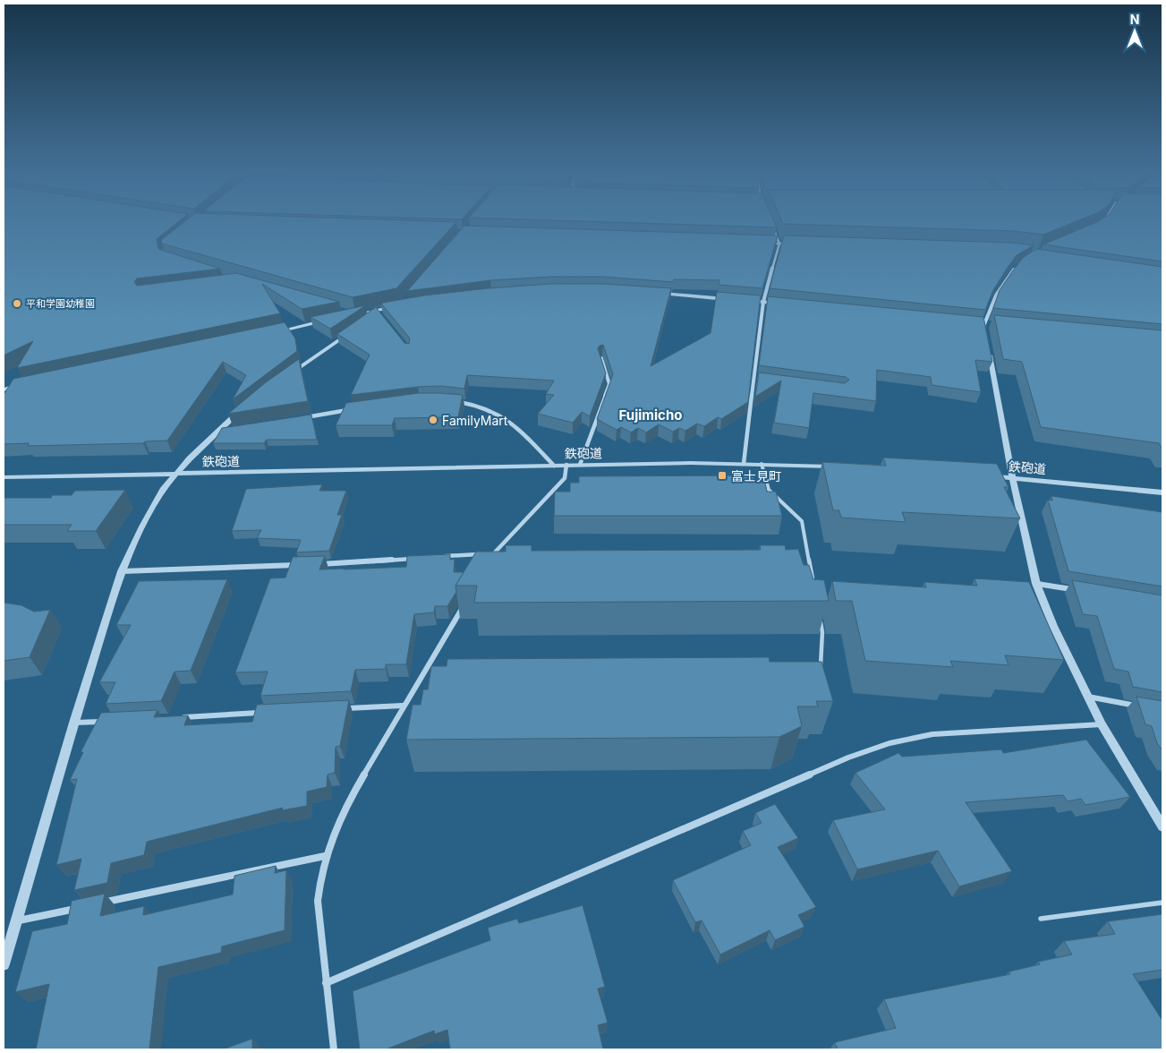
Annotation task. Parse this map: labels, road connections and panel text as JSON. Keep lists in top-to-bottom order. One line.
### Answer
{"streets":{"street":["鉄砲道"]},"districts":["Fujimicho"],"places":{"other":["平和学園幼稚園","FamilyMart"],"transit":["富士見町"]},"north":"top"}
